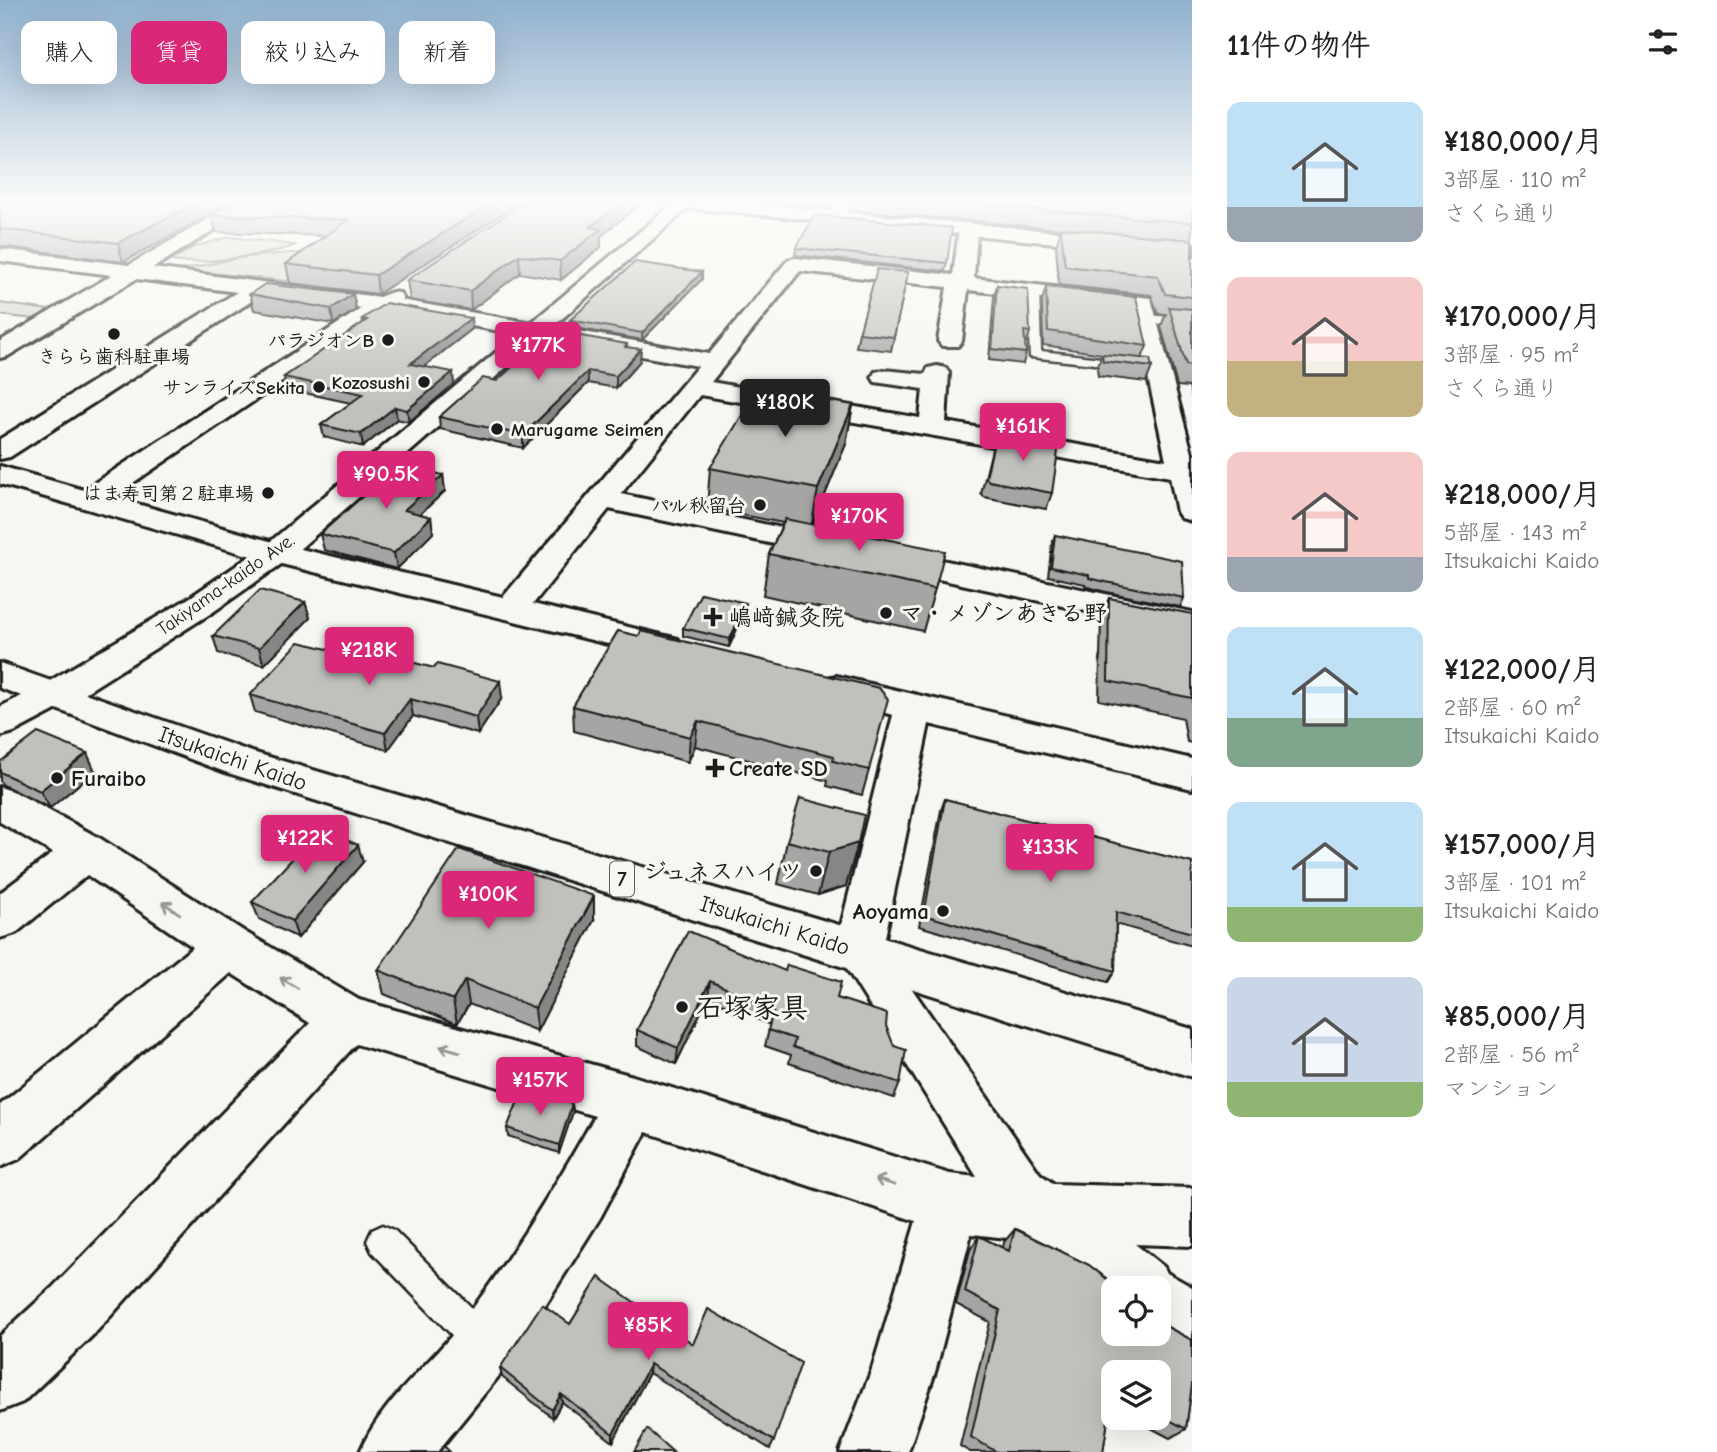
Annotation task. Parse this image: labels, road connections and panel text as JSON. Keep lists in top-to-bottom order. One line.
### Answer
{"streets":{"main road":["Takiyama-kaido Ave.","Itsukaichi Kaido","7"]},"crossings":[["Takiyama-kaido Ave.","Itsukaichi Kaido"]],"places":{"other":["きらら歯科駐車場","パラジオンB","Kozosushi","サンライズSekita","Marugame Seimen","はま寿司第２駐車場","パル秋留台","マ・メゾンあきる野","Furaibo","ジュネスハイツ","Aoyama","石塚家具"],"health":["嶋﨑鍼灸院","Create SD"]},"page":{"heading":"11件の物件","chip":["購入","賃貸","絞り込み","新着"],"list":[{"name":"¥180,000/月","note":"3部屋 · 110 m² · さくら通り"},{"name":"¥170,000/月","note":"3部屋 · 95 m² · さくら通り"},{"name":"¥218,000/月","note":"5部屋 · 143 m² · Itsukaichi Kaido"},{"name":"¥122,000/月","note":"2部屋 · 60 m² · Itsukaichi Kaido"},{"name":"¥157,000/月","note":"3部屋 · 101 m² · Itsukaichi Kaido"},{"name":"¥85,000/月","note":"2部屋 · 56 m² · マンション"}],"price":["¥177K","¥180K","¥161K","¥90.5K","¥170K","¥218K","¥122K","¥133K","¥100K","¥157K","¥85K"]}}
